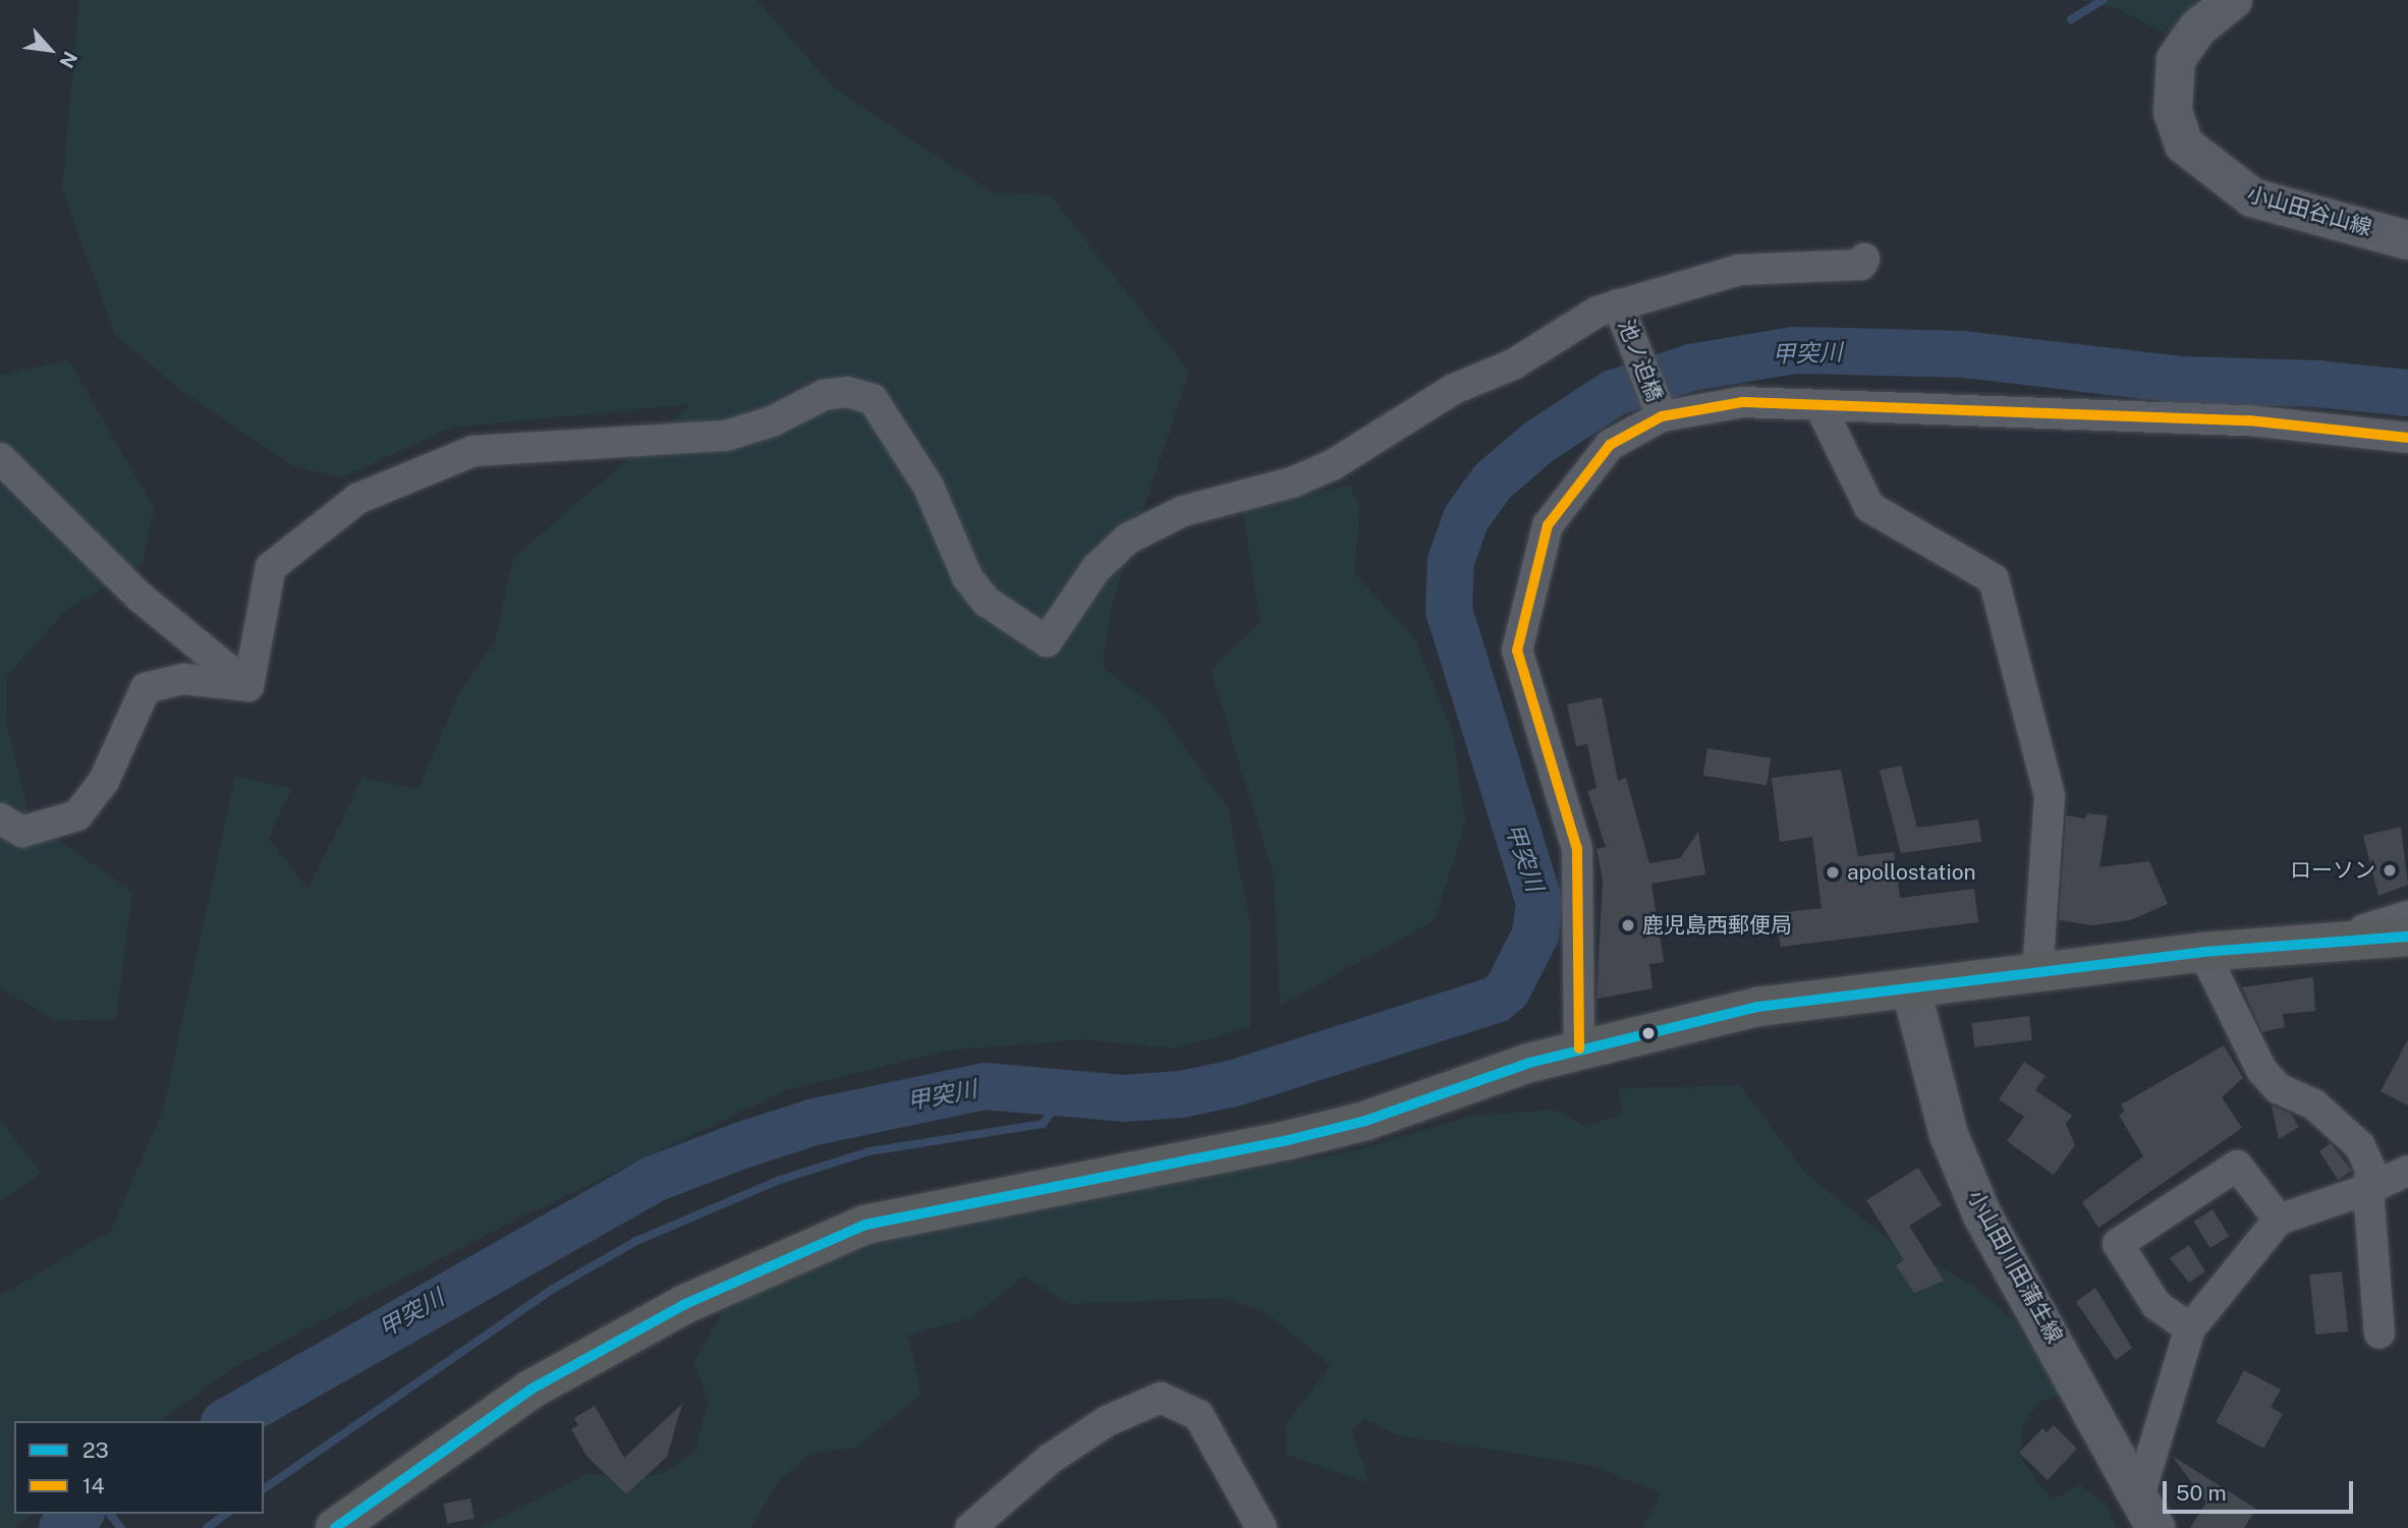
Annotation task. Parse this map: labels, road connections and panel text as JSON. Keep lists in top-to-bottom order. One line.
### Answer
{"streets":{"main road":["小山田谷山線","小山田川田蒲生線"],"street":["池ノ迫橋"]},"water":["甲突川"],"places":["ローソン","apollostation","鹿児島西郵便局"],"lines":["transit line 14","transit line 23"],"legend":["23","14"],"scale_bar":"50 m","north":"bottom right"}
